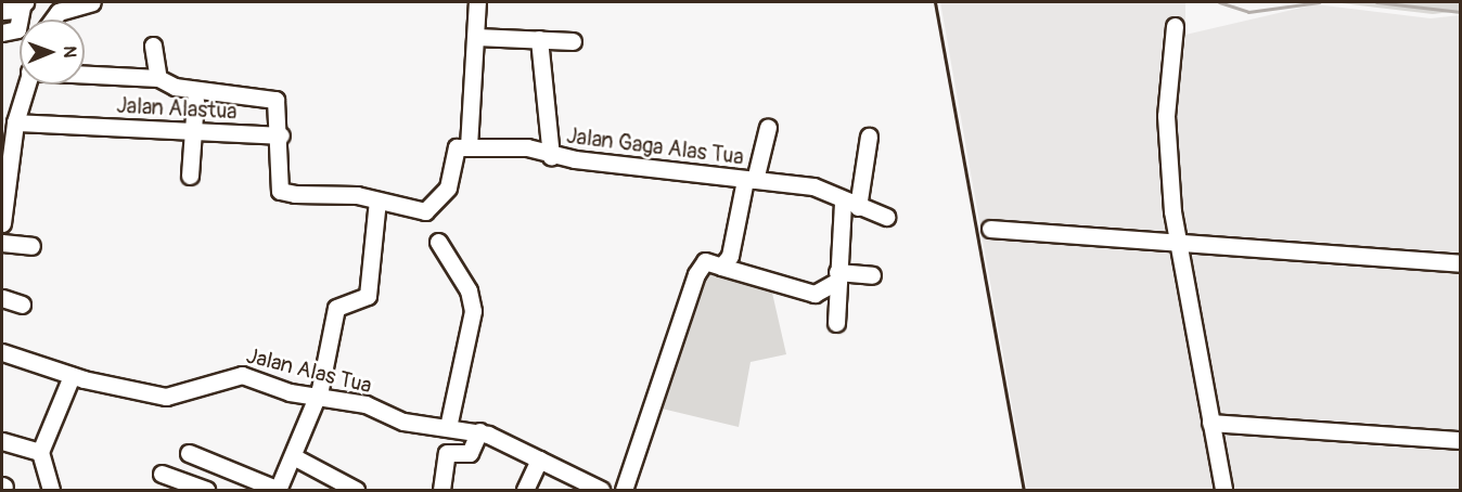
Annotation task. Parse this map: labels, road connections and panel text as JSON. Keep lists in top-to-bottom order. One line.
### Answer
{"streets":{"street":["Jalan Alastua","Jalan Gaga Alas Tua","Jalan Alas Tua"]},"north":"right"}
